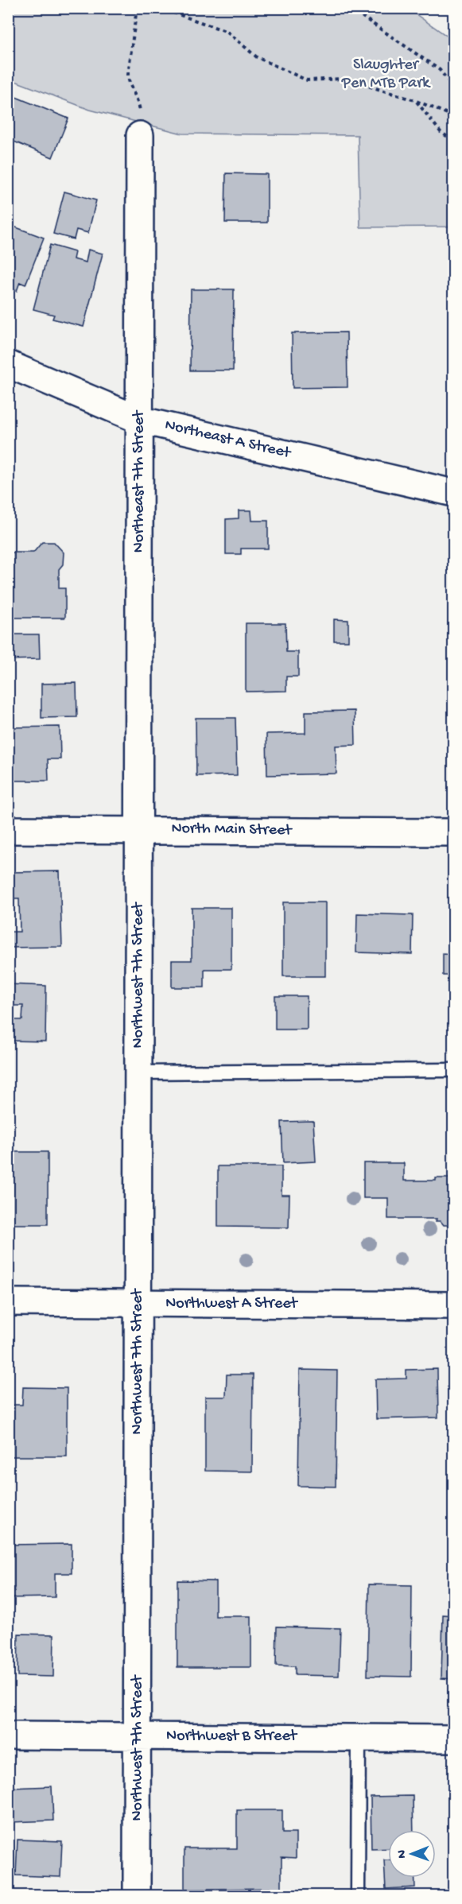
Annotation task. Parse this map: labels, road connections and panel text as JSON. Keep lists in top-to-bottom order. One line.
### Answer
{"streets":{"street":["Northeast A Street","Northeast 7th Street","North Main Street","Northwest 7th Street","Northwest A Street","Northwest B Street"]},"crossings":[["Northeast A Street","Northeast 7th Street"],["Northeast 7th Street","North Main Street"],["Northeast 7th Street","Northwest 7th Street"],["North Main Street","Northwest 7th Street"],["Northwest 7th Street","Northwest A Street"],["Northwest 7th Street","Northwest B Street"]],"parks":["Slaughter Pen MTB Park"],"north":"left"}
